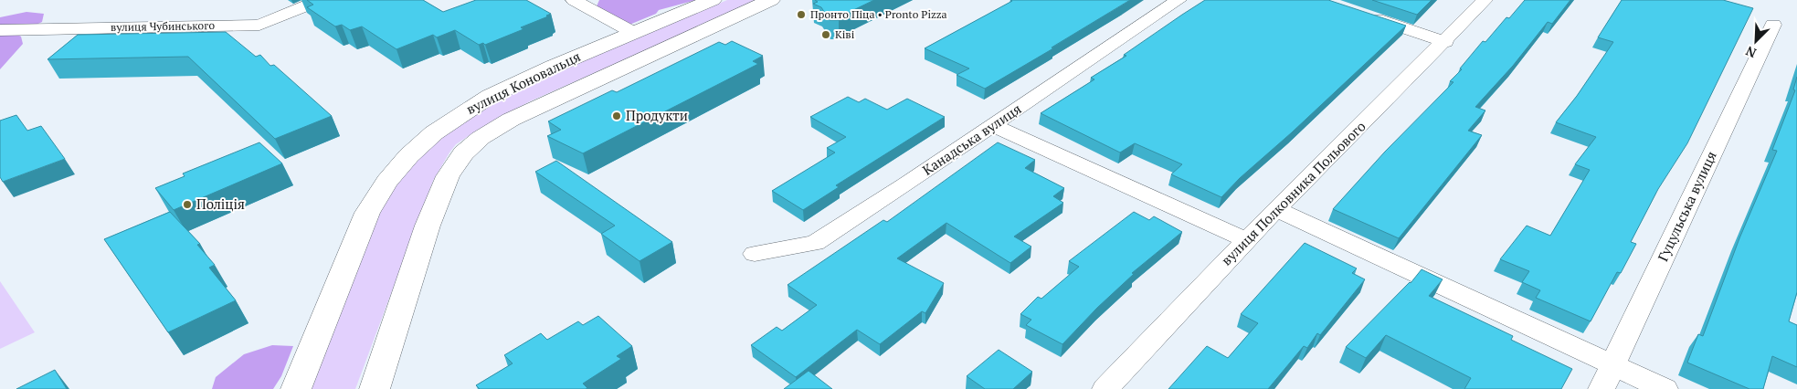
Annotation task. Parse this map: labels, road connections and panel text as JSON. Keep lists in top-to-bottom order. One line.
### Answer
{"streets":{"main road":["вулиця Коновальця"],"street":["вулиця Чубинського","Канадська вулиця","вулиця Полковника Польового","Гуцульська вулиця"]},"places":["Пронто Піца • Pronto Pizza","Ківі","Продукти","Поліція"],"north":"bottom left"}
